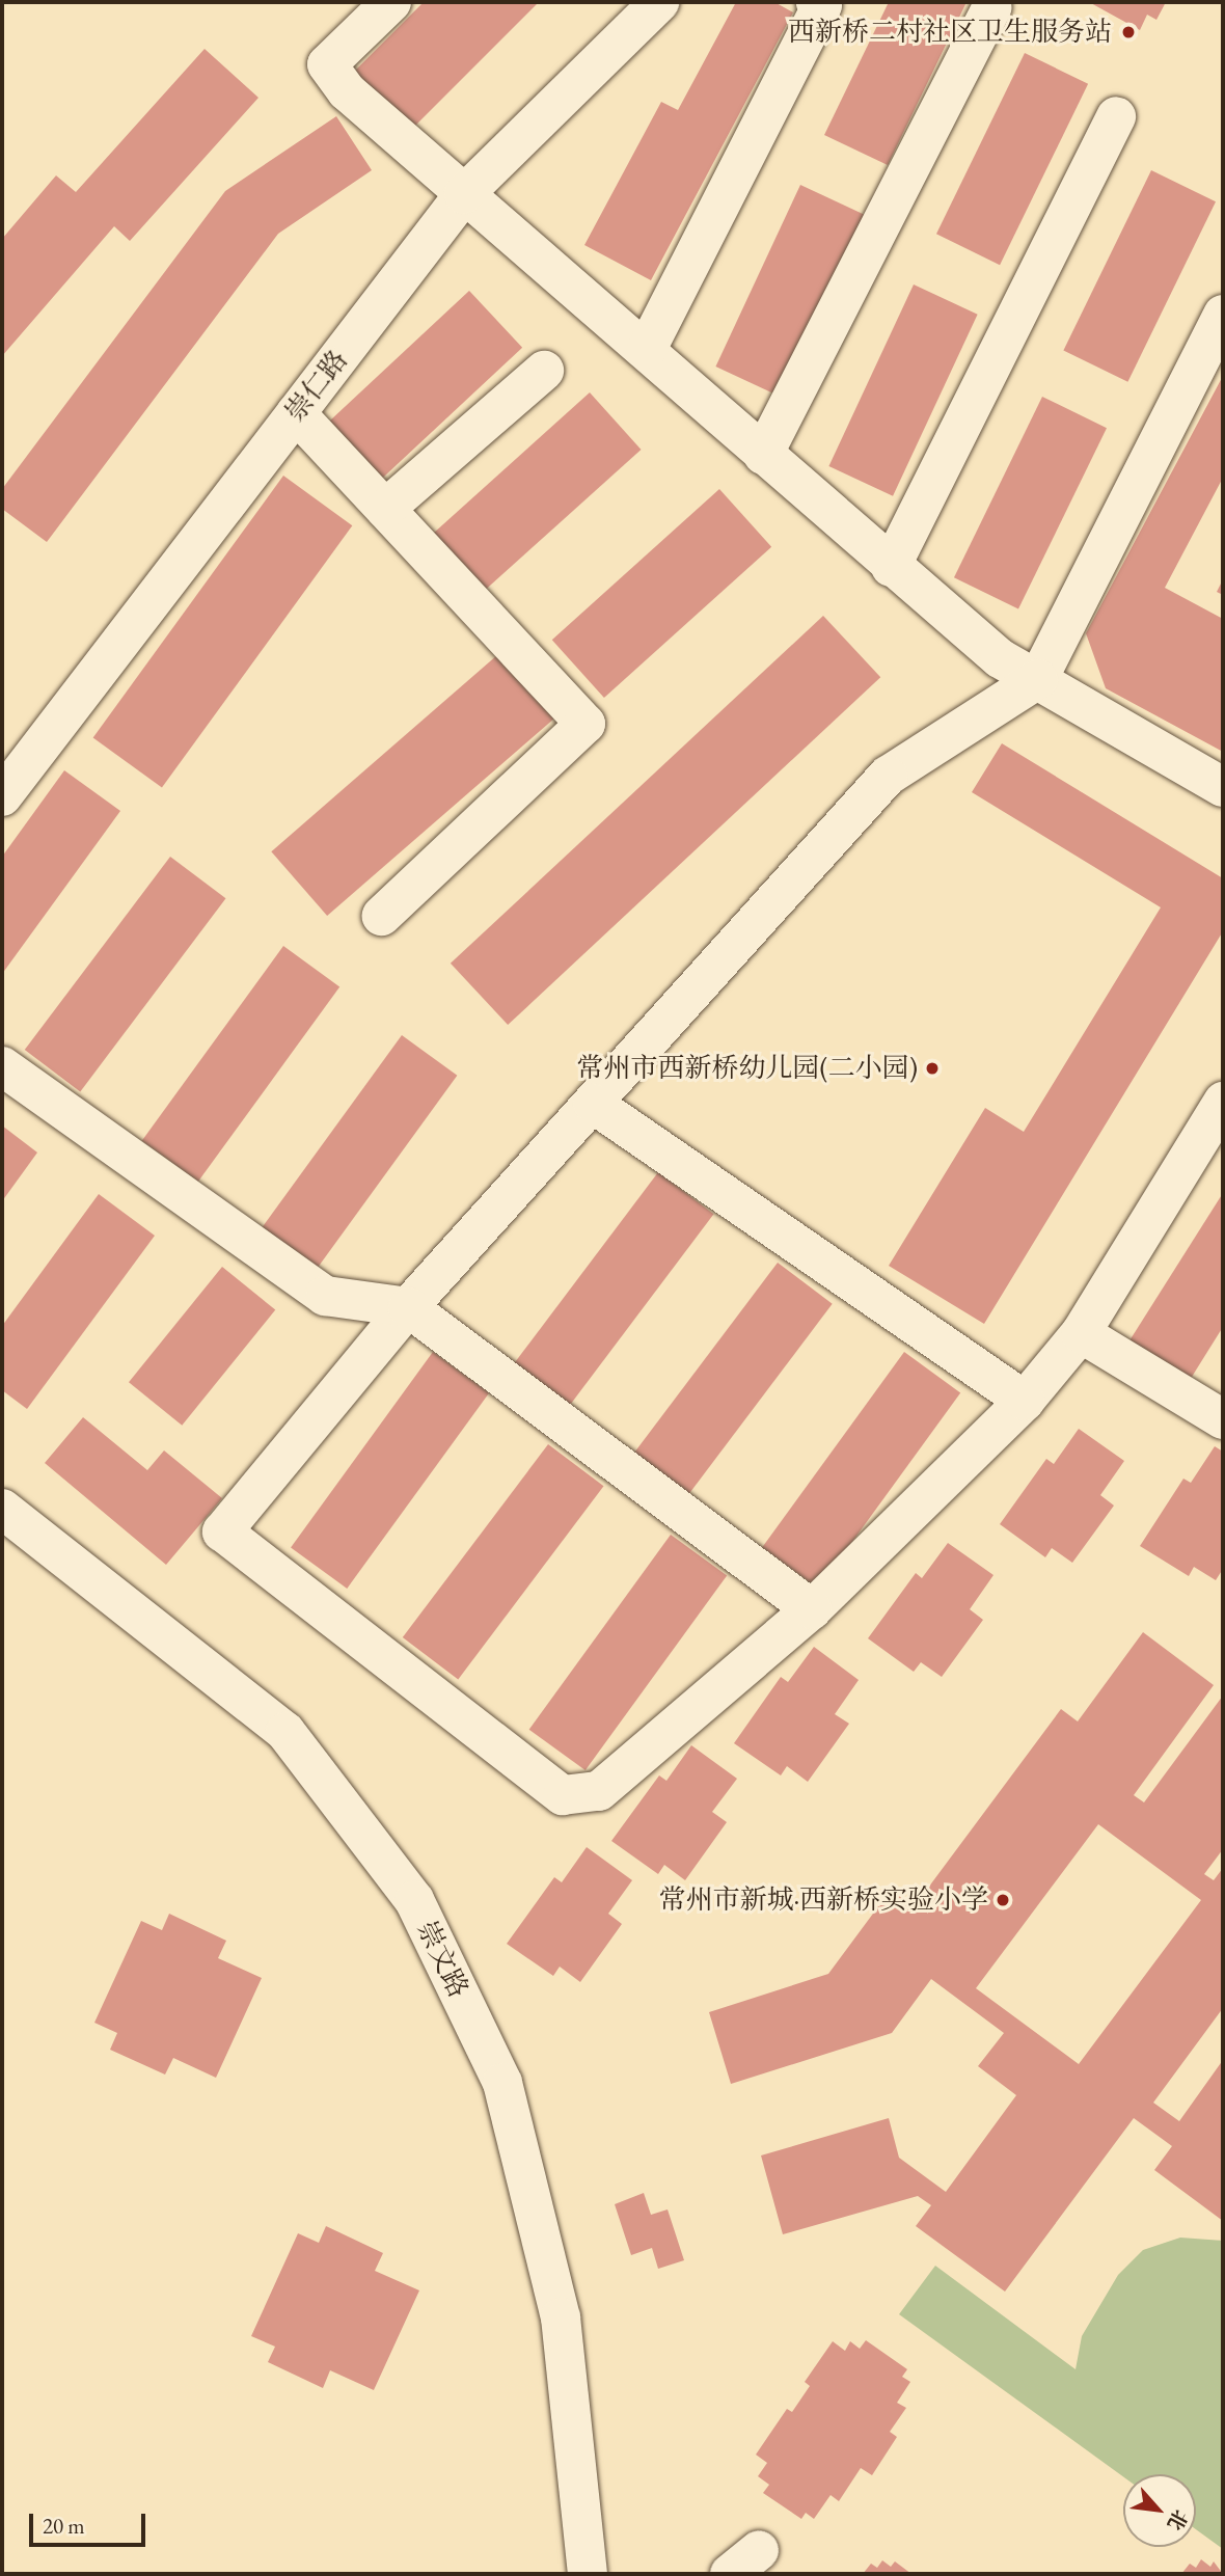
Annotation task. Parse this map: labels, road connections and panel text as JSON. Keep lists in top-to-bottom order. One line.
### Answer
{"streets":{"street":["崇仁路","崇文路"]},"places":["西新桥二村社区卫生服务站","常州市西新桥幼儿园(二小园)","常州市新城·西新桥实验小学"],"scale_bar":"20 m","north":"bottom right"}
